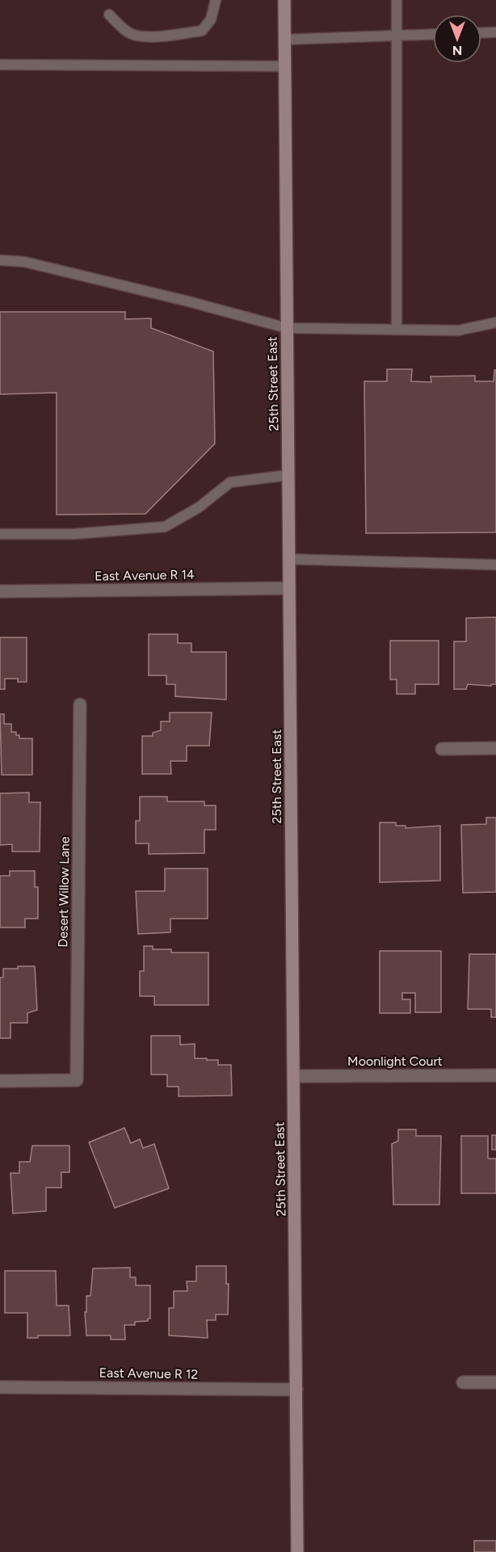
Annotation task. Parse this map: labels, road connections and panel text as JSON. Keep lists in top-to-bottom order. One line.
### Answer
{"streets":{"main road":["25th Street East"],"street":["East Avenue R 14","Desert Willow Lane","Moonlight Court","East Avenue R 12"]},"crossings":[["25th Street East","East Avenue R 14"],["25th Street East","Moonlight Court"],["25th Street East","East Avenue R 12"]],"north":"bottom"}
